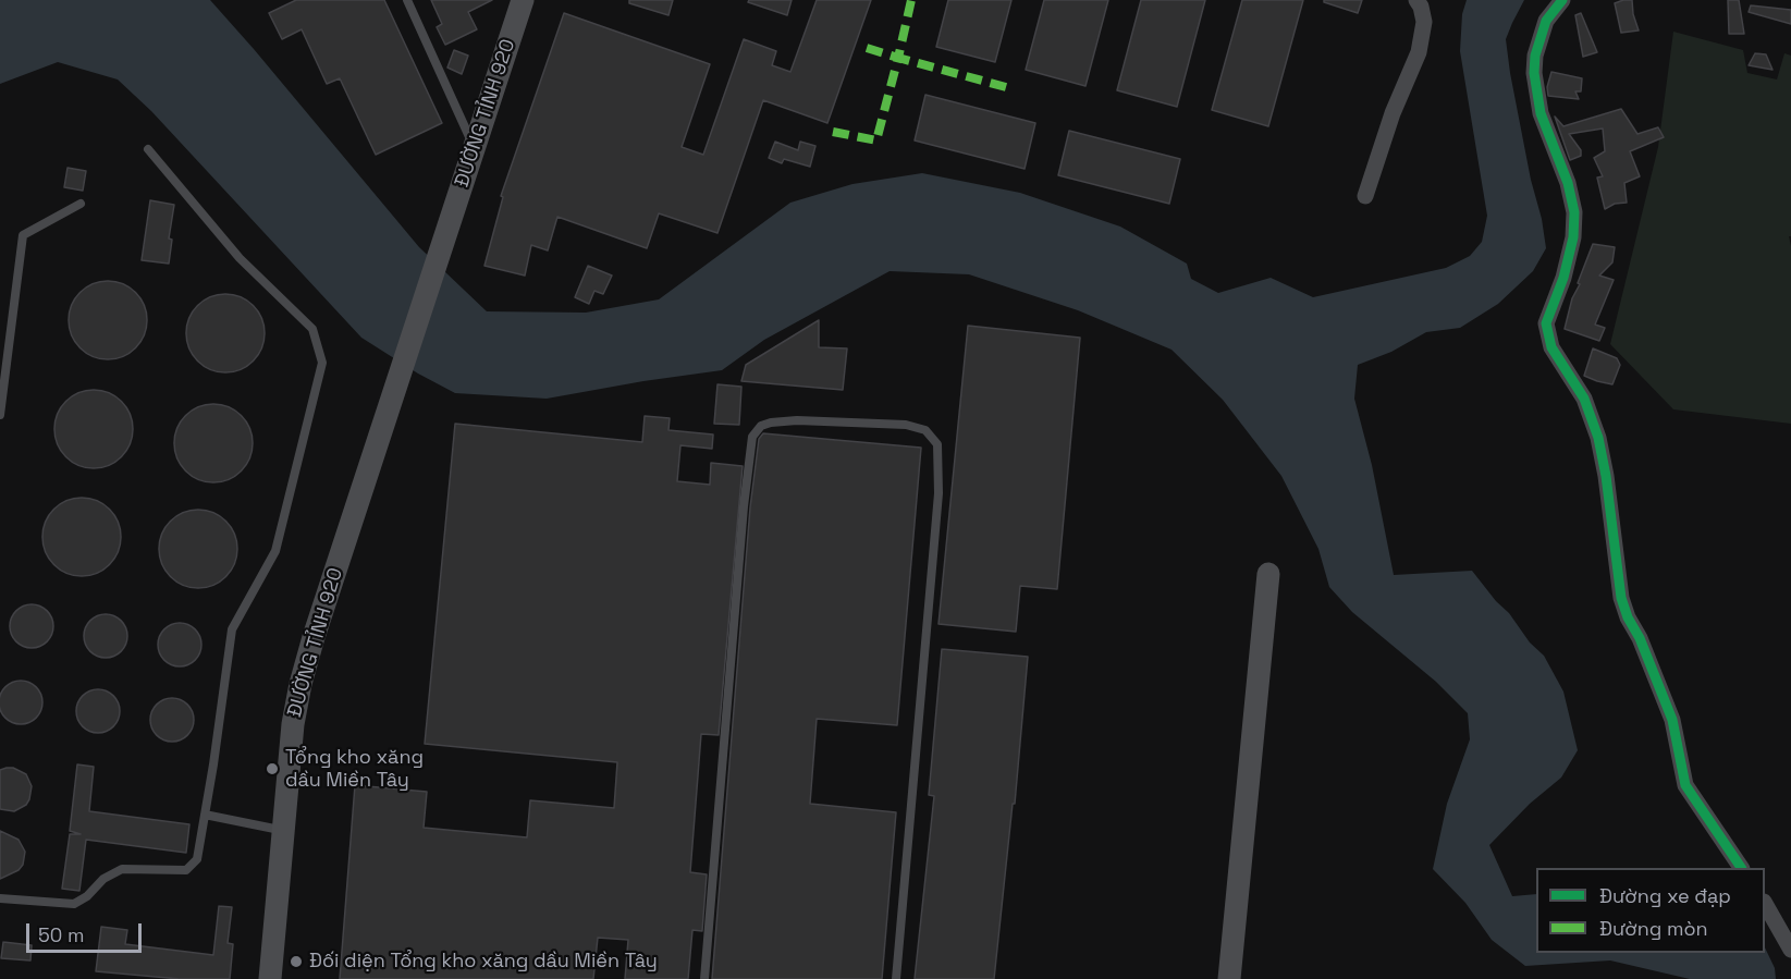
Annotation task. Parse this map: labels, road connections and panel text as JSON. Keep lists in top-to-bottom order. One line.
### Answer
{"streets":{"main road":["ĐƯỜNG TỈNH 920"]},"places":["Tổng kho xăng dầu Miền Tây","Đối diện Tổng kho xăng dầu Miền Tây"],"legend":["Đường xe đạp","Đường mòn"],"scale_bar":"50 m"}
